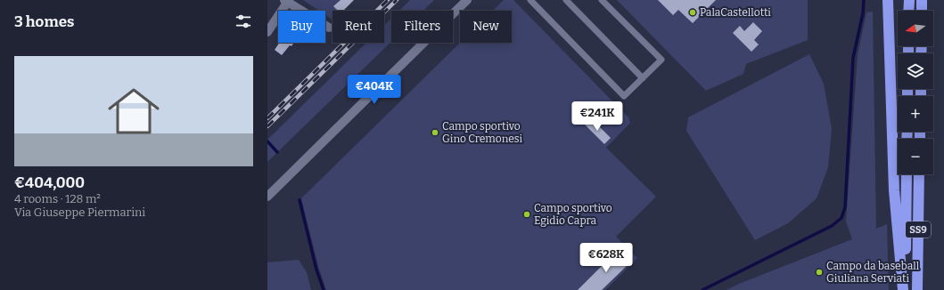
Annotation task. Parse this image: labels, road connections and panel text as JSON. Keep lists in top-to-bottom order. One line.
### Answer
{"streets":{"highway":["SS9"]},"places":["PalaCastellotti","Campo sportivo Gino Cremonesi","Campo sportivo Egidio Capra","Campo da baseball Giuliana Serviati"],"north":"left","page":{"heading":"3 homes","map_buttons":["+","−"],"chip":["Buy","Rent","Filters","New"],"list":[{"name":"€404,000","note":"4 rooms · 128 m² · Via Giuseppe Piermarini"}],"price":["€404K","€241K","€628K"]}}
